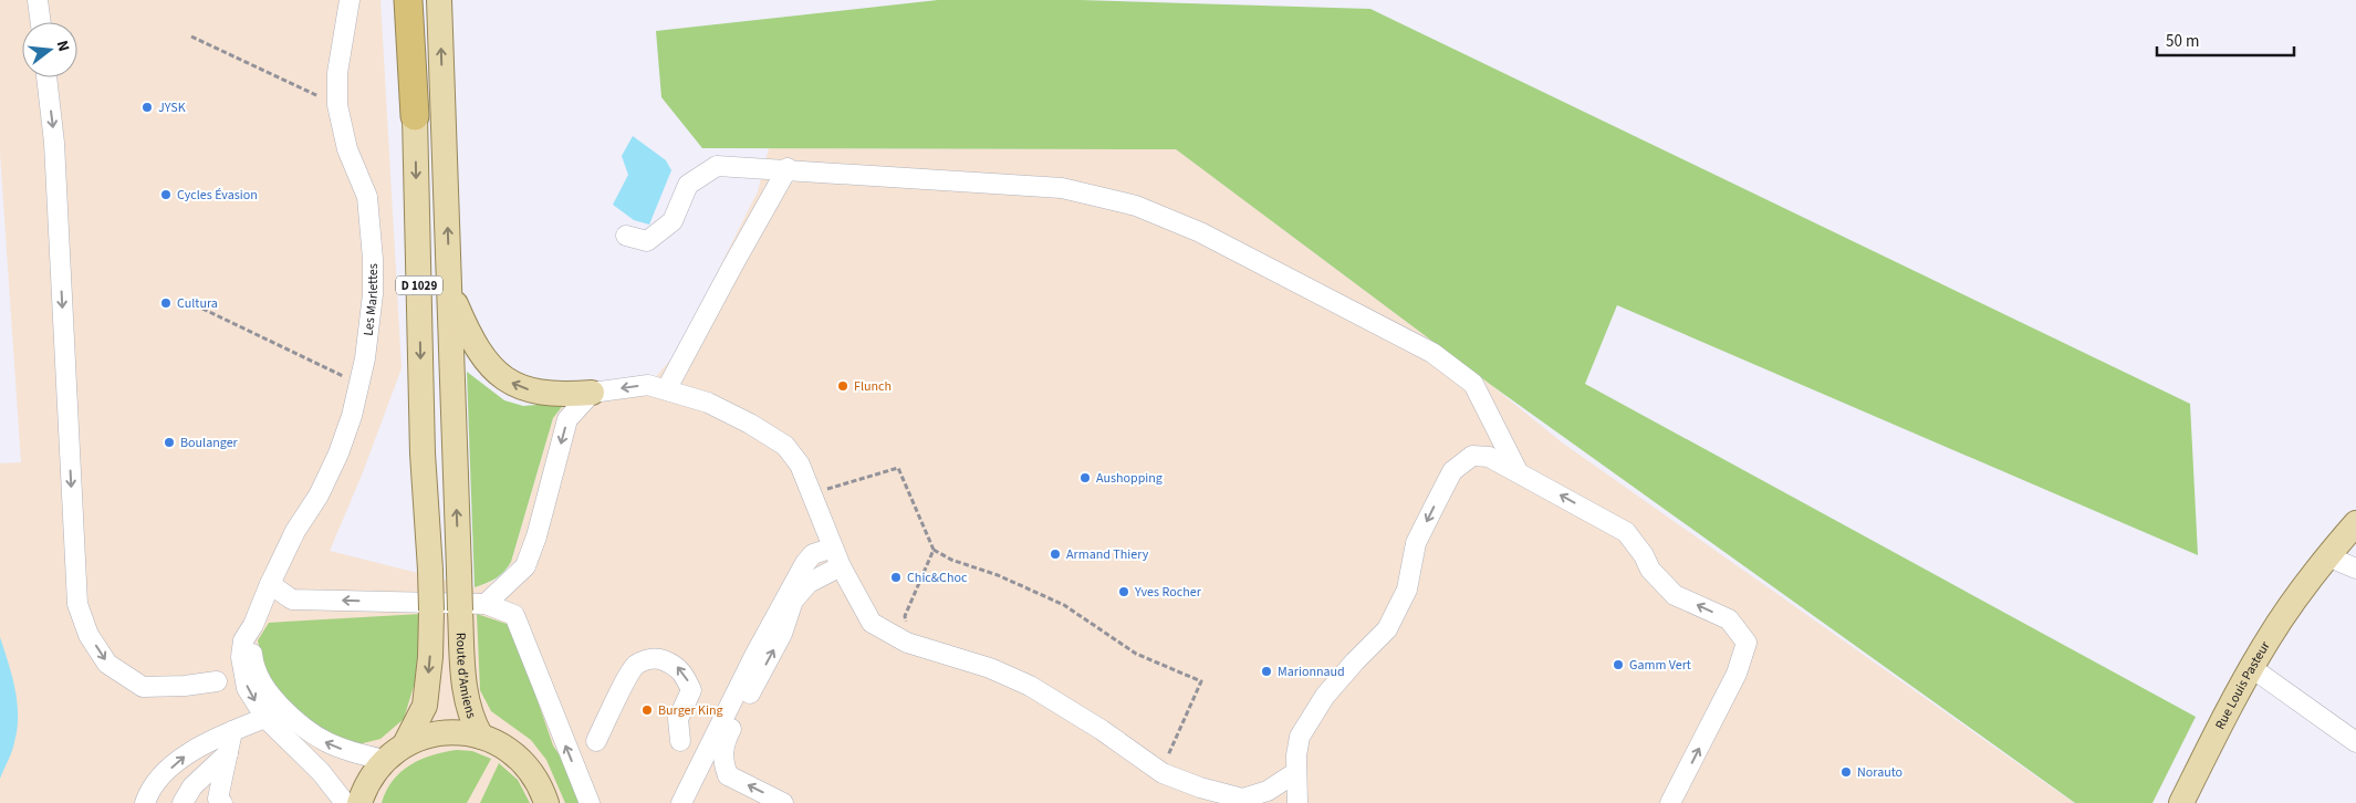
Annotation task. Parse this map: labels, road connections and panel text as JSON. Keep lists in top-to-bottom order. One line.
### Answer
{"streets":{"highway":["D 1029"],"main road":["Route d'Amiens","Rue Louis Pasteur"],"street":["Les Marlettes"]},"places":["JYSK","Cycles Évasion","Cultura","Flunch","Boulanger","Aushopping","Armand Thiery","Chic&Choc","Yves Rocher","Gamm Vert","Marionnaud","Burger King","Norauto"],"scale_bar":"50 m","north":"right"}
